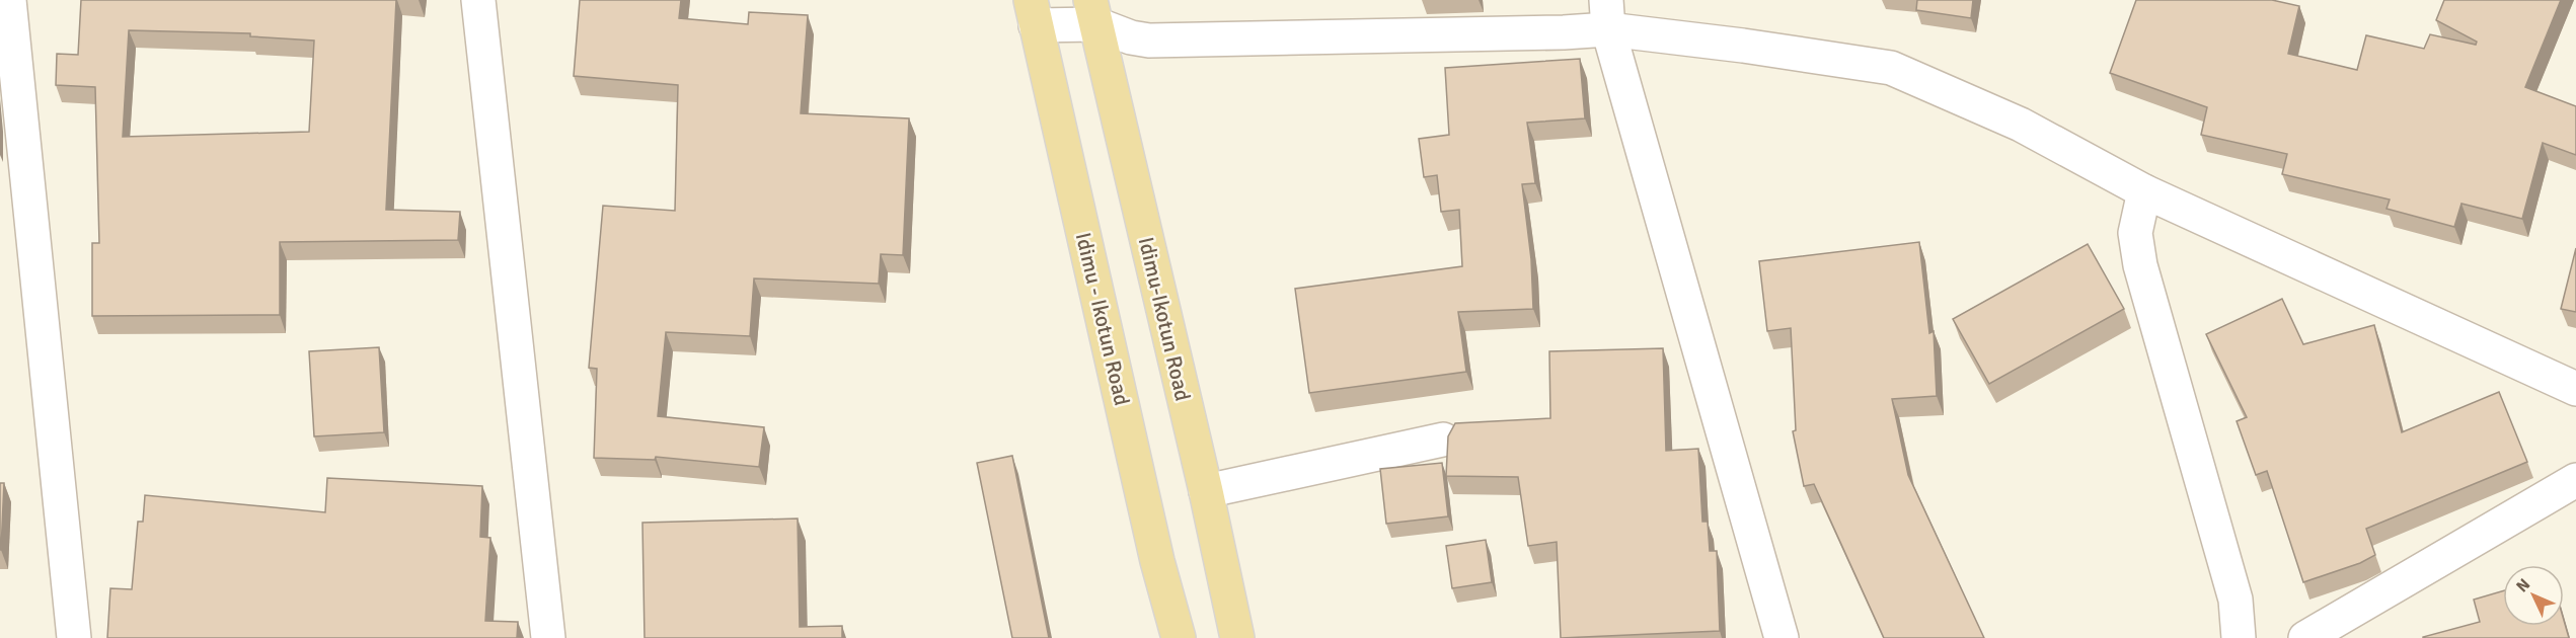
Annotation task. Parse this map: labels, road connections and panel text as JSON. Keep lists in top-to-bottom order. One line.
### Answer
{"streets":{"main road":["Idimu - Ikotun Road","Idimu-Ikotun Road"]},"north":"top left"}
